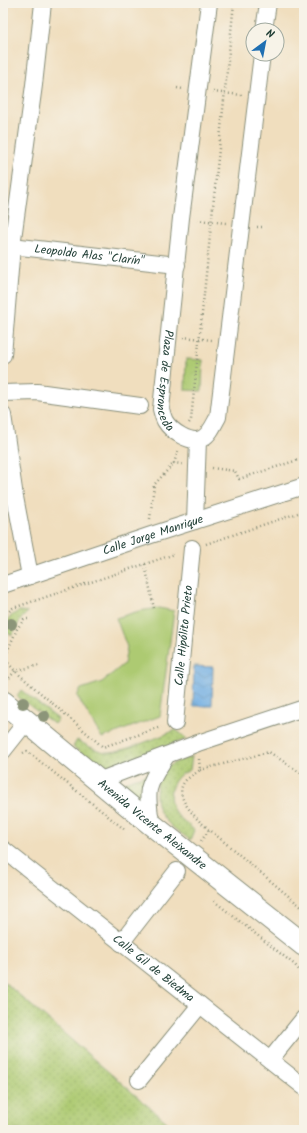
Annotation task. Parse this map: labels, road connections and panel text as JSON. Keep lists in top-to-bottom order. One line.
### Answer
{"streets":{"street":["Leopoldo Alas \"Clarín\"","Plaza de Espronceda","Calle Jorge Manrique","Calle Hipólito Prieto","Avenida Vicente Aleixandre","Calle Gil de Biedma"]},"crossings":[["Leopoldo Alas \"Clarín\"","Plaza de Espronceda"]],"north":"top right"}
